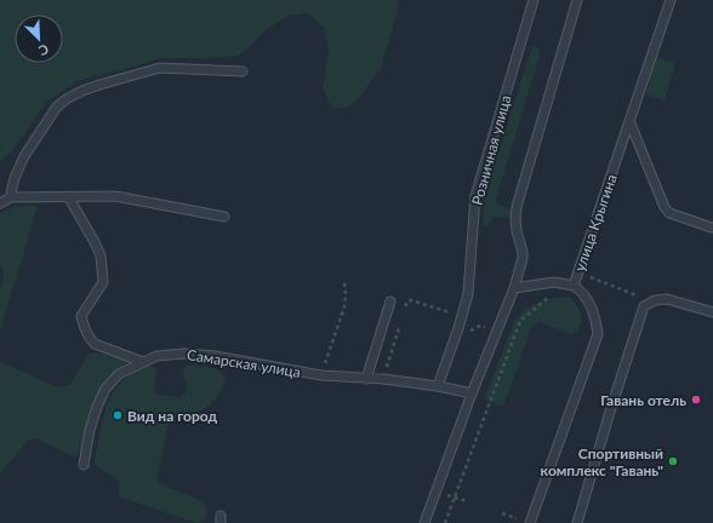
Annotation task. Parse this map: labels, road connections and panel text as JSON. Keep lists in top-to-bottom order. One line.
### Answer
{"streets":{"lane":["Розничная улица","улица Крыгина","Самарская улица"]},"crossings":[["Розничная улица","Самарская улица"]],"places":["Гавань отель","Вид на город","Спортивный комплекс \"Гавань\""],"north":"bottom right"}
